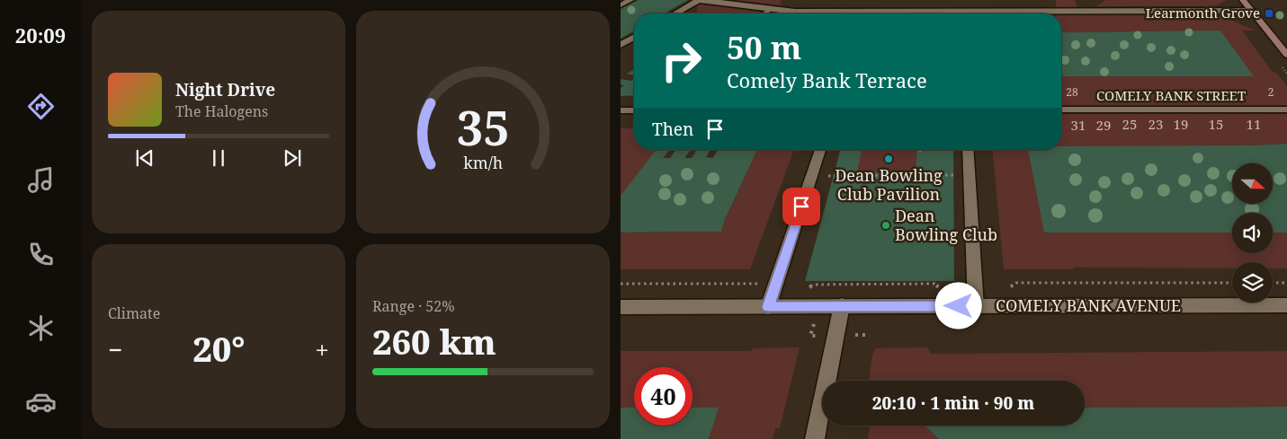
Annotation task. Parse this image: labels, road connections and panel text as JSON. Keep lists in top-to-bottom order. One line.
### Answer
{"streets":{"street":["COMELY BANK STREET","COMELY BANK AVENUE"]},"places":{"transit":["Learmonth Grove"],"other":["Dean Bowling Club Pavilion","Dean Bowling Club"]},"house_numbers":["28","2","25","23","19","15","11","31","29"],"north":"right","page":{"tabs":"20:09","turn":["50 m","Comely Bank Terrace"],"song":["Night Drive","The Halogens"],"then":"Then","tile":["Climate",["Range · 52%","260 km"]],"heat":["−","20°","+"],"limit":"40","trip":"20:10 · 1 min · 90 m","gauge":["35","km/h"]}}
